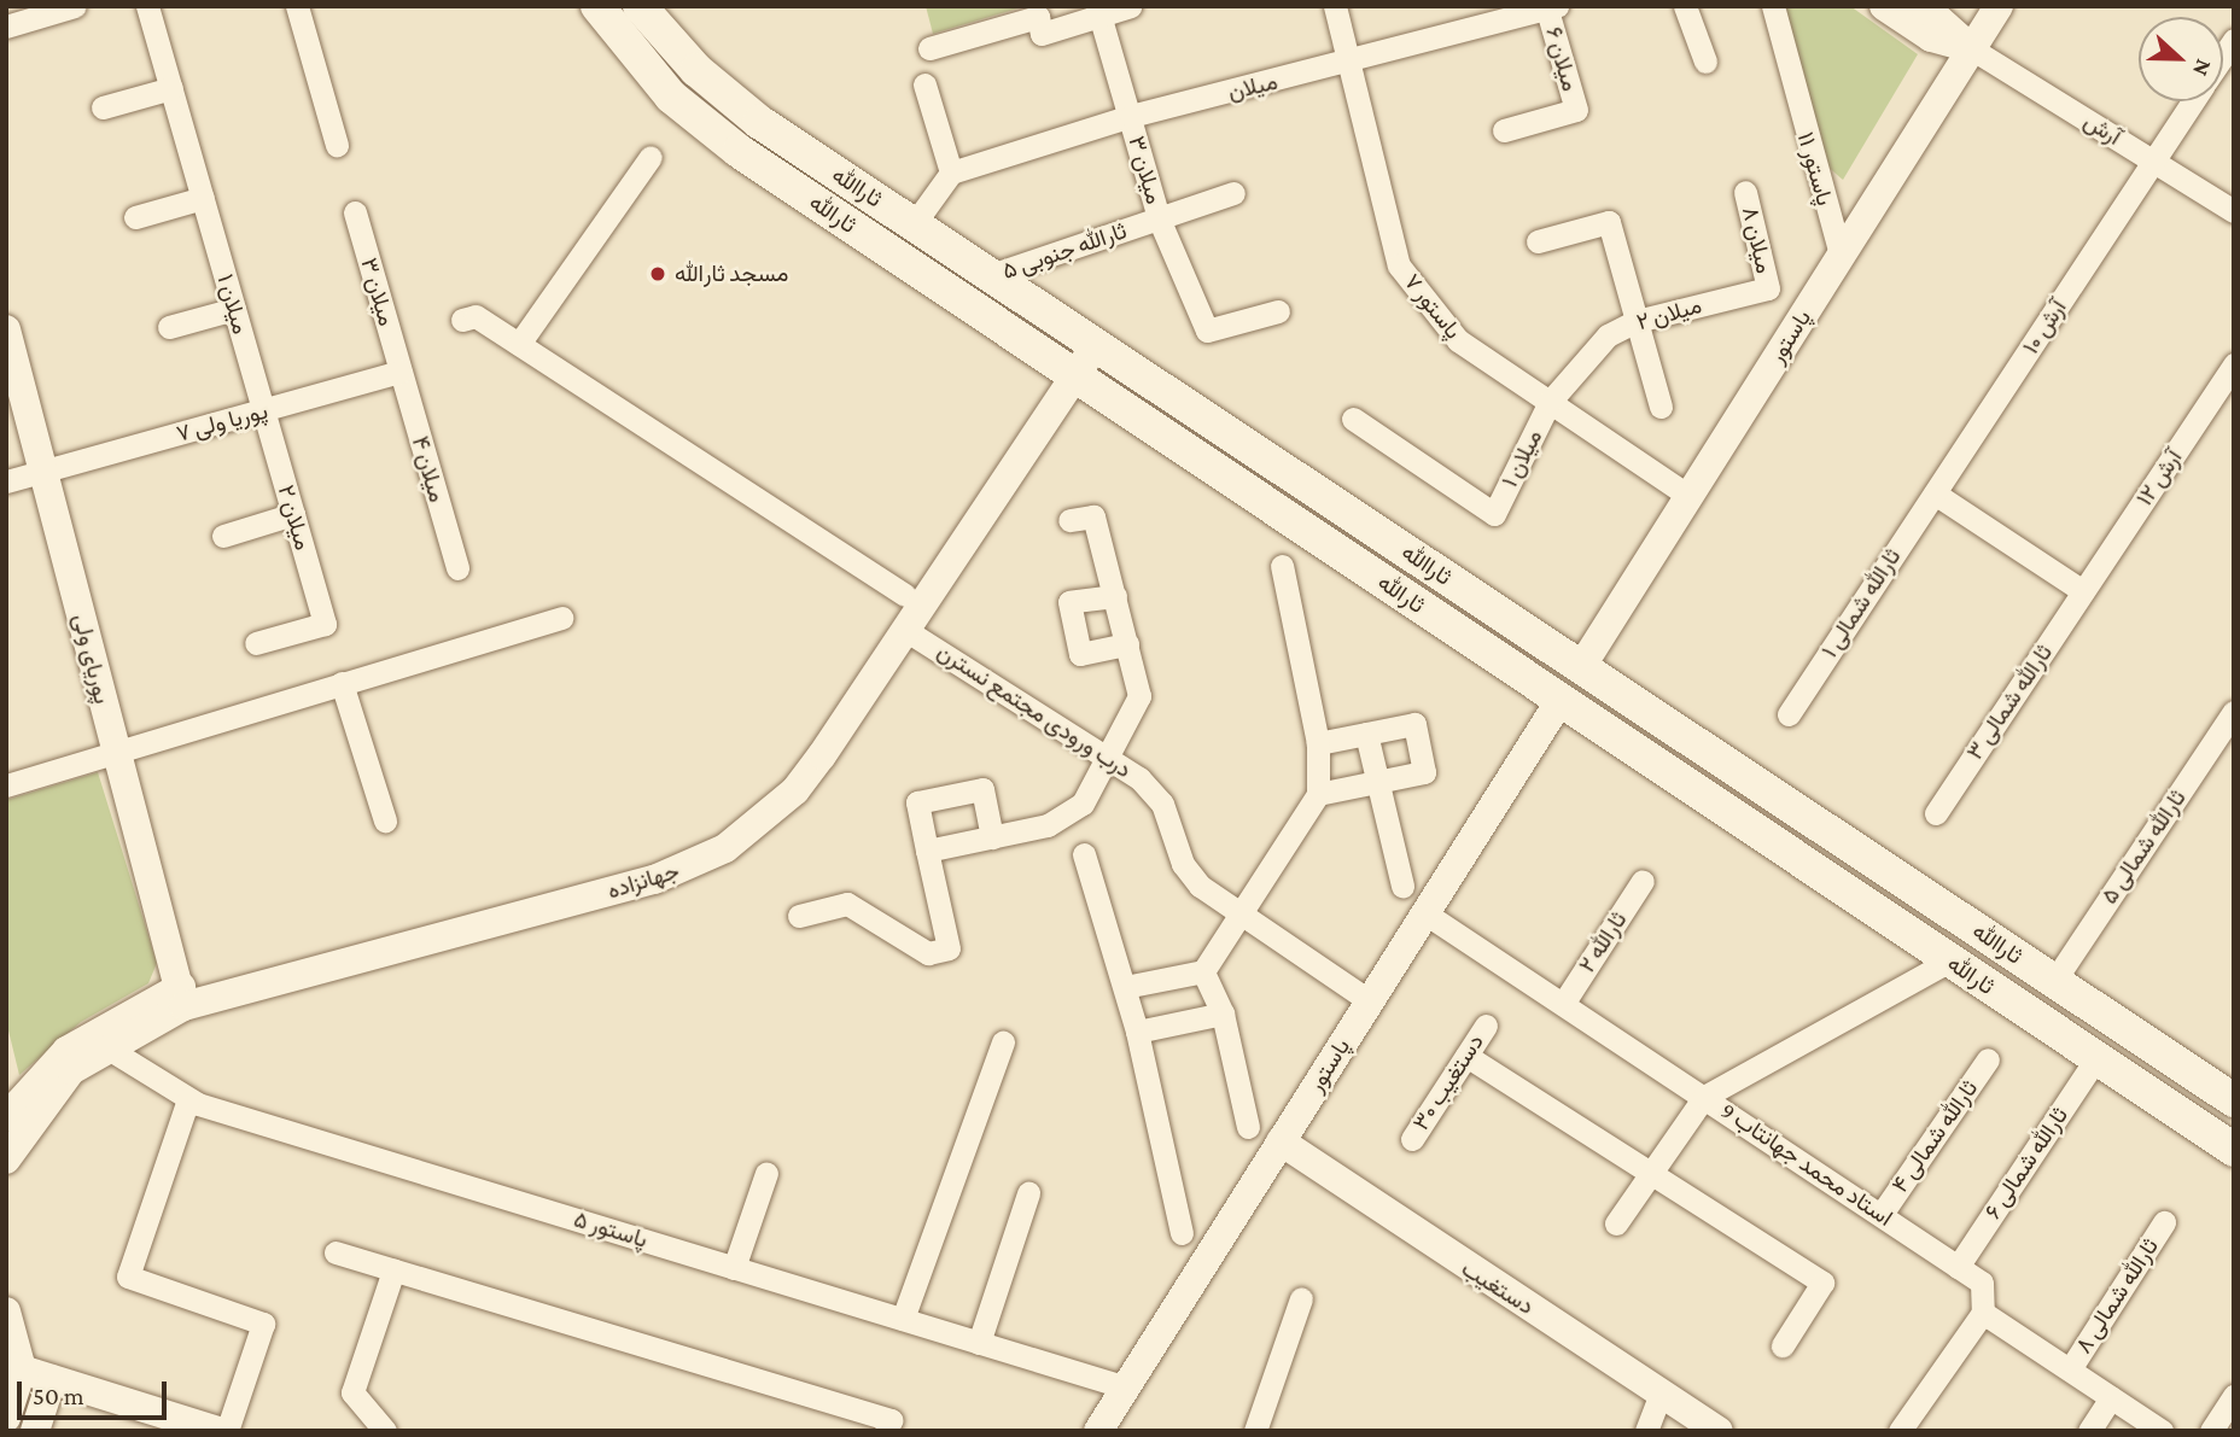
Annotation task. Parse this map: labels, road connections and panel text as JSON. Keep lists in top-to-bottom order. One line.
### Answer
{"streets":{"main road":["ثاراالله","ثارالله"],"street":["میلان ۶","میلان","آرش","پاستور ۱۱","میلان ۳","میلان ۸","ثارالله جنوبی ۵","میلان ۱","پاستور ۷","میلان ۲","آرش ۱۰","پاستور","پوریا ولی ۷","میلان ۴","آرش ۱۲","ثارالله شمالی ۱","پوریای ولی","ثارالله شمالی ۳","درب ورودی مجتمع نسترن","ثارالله شمالی ۵","جهانزاده","ثارالله ۲","دستغیب ۳۰","ثارالله شمالی ۴","ثارالله شمالی ۶","استاد محمد جهانتاب 9","پاستور ۵","دستغیب","ثارالله شمالی ۸"]},"crossings":[["میلان ۶","میلان"],["میلان","میلان ۳"],["میلان","پاستور ۷"],["آرش","آرش ۱۰"],["آرش","پاستور"],["پاستور ۱۱","پاستور"],["میلان ۳","ثارالله جنوبی ۵"],["میلان ۳","پوریا ولی ۷"],["میلان ۳","میلان ۴"],["ثاراالله","ثارالله جنوبی ۵"],["ثاراالله","پاستور"],["ثاراالله","ثارالله شمالی ۵"],["ثاراالله","جهانزاده"],["ثارالله","پاستور"],["ثارالله","جهانزاده"],["ثارالله","ثارالله شمالی ۶"],["میلان ۸","میلان ۲"],["میلان ۱","پاستور ۷"],["میلان ۱","میلان ۲"],["میلان ۱","پوریا ولی ۷"],["پاستور ۷","میلان ۲"],["پاستور ۷","پاستور"],["میلان ۲","پوریا ولی ۷"],["آرش ۱۰","ثارالله شمالی ۱"],["پاستور","درب ورودی مجتمع نسترن"],["پاستور","استاد محمد جهانتاب 9"],["پاستور","پاستور ۵"],["پاستور","دستغیب"],["پوریا ولی ۷","میلان ۴"],["پوریا ولی ۷","پوریای ولی"],["آرش ۱۲","ثارالله شمالی ۳"],["پوریای ولی","جهانزاده"],["درب ورودی مجتمع نسترن","جهانزاده"],["جهانزاده","پاستور ۵"],["ثارالله ۲","استاد محمد جهانتاب 9"],["ثارالله شمالی ۴","استاد محمد جهانتاب 9"],["ثارالله شمالی ۶","استاد محمد جهانتاب 9"]],"places":["مسجد ثارالله"],"scale_bar":"50 m","north":"right"}
